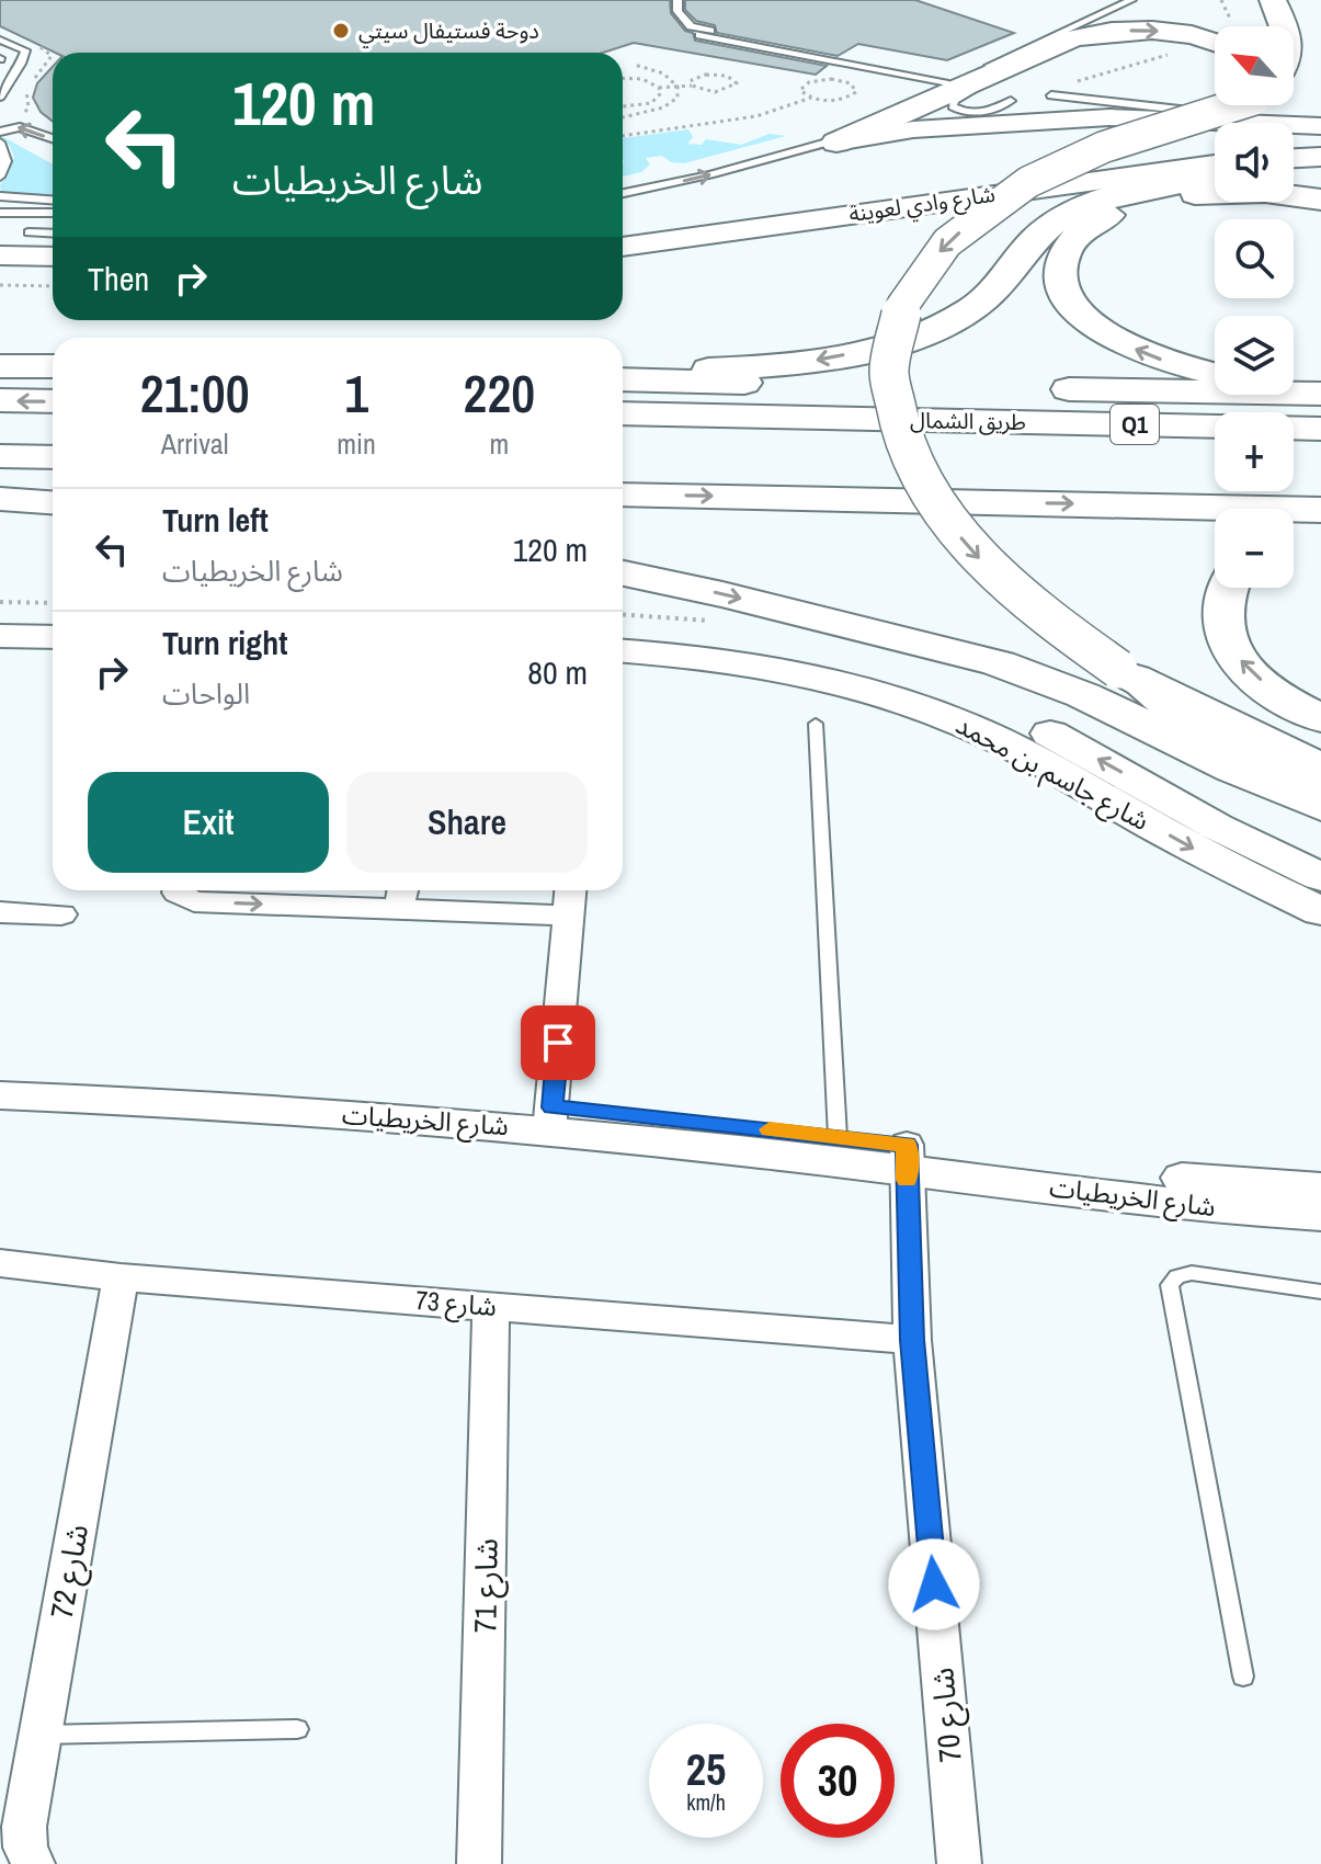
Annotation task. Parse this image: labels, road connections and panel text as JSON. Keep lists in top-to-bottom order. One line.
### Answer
{"streets":{"main road":["شارع وادي لعوينة","طريق الشمال","Q1","شارع جاسم بن محمد"],"street":["شارع الخريطيات","شارع 73","شارع 72","شارع 71","شارع 70"]},"crossings":[["شارع الخريطيات","شارع 70"],["شارع 73","شارع 72"],["شارع 73","شارع 71"],["شارع 73","شارع 70"]],"places":["دوحة فستيفال سيتي"],"north":"top left","page":{"map_buttons":["+","−"],"turn":["120 m","شارع الخريطيات"],"then":"Then","eta":["21:00","Arrival","1","min","220","m"],"list":[{"name":"Turn left","note":"شارع الخريطيات","value":"120 m"},{"name":"Turn right","note":"الواحات","value":"80 m"}],"buttons":["Exit","Share"],"speed":"25 km/h","limit":"30"}}
